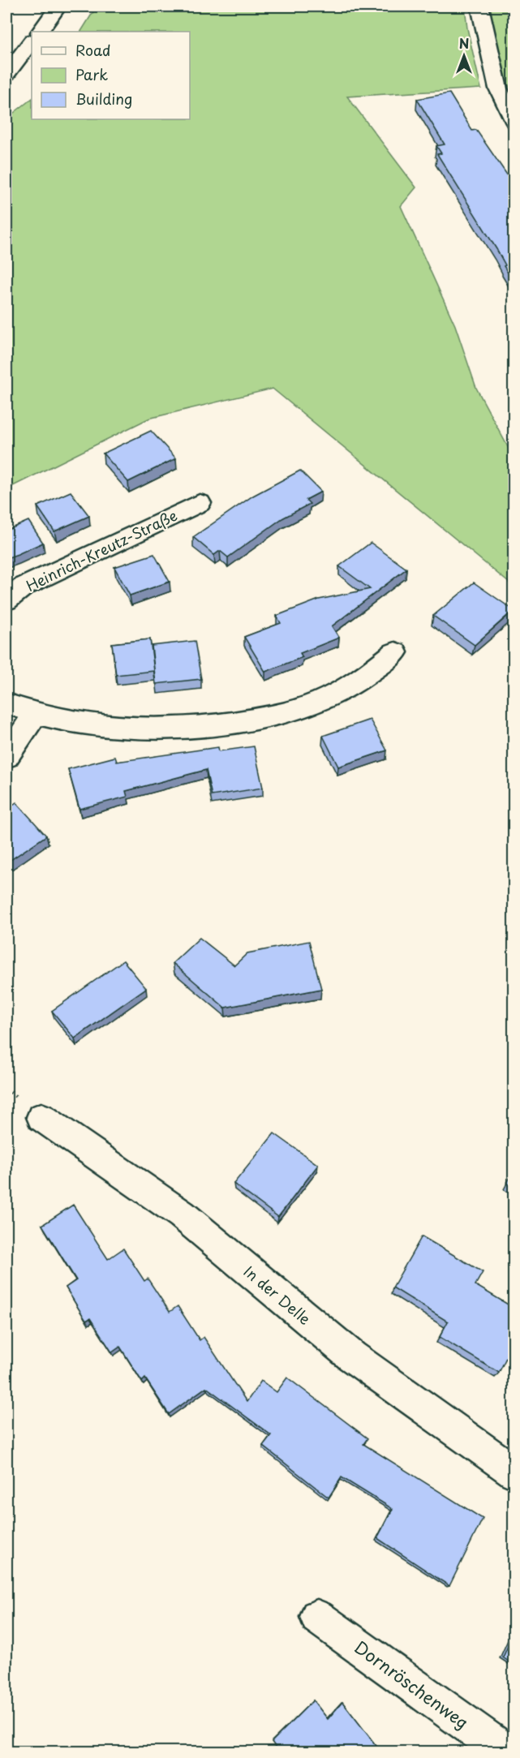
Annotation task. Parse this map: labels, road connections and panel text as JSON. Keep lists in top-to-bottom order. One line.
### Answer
{"streets":{"street":["Heinrich-Kreutz-Straße","In der Delle","Dornröschenweg"]},"legend":["Road","Park","Building"],"north":"top"}
